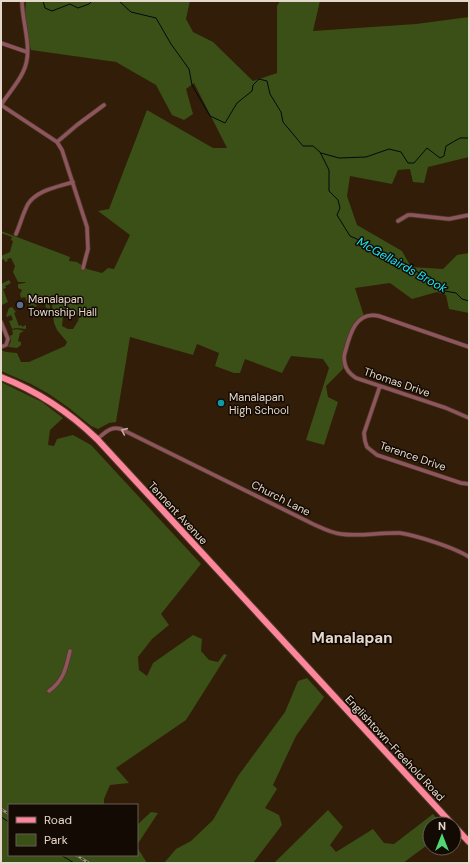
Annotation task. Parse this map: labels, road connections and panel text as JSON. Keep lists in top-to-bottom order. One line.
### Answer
{"streets":{"main road":["Tennent Avenue","Englishtown-Freehold Road"],"street":["Thomas Drive","Terence Drive","Church Lane"]},"crossings":[["Thomas Drive","Terence Drive"],["Church Lane","Tennent Avenue"],["Tennent Avenue","Englishtown-Freehold Road"]],"one_way":["Church Lane"],"districts":["Manalapan"],"water":["McGellairds Brook"],"places":["Manalapan Township Hall","Manalapan High School"],"legend":["Road","Park"],"north":"top"}
